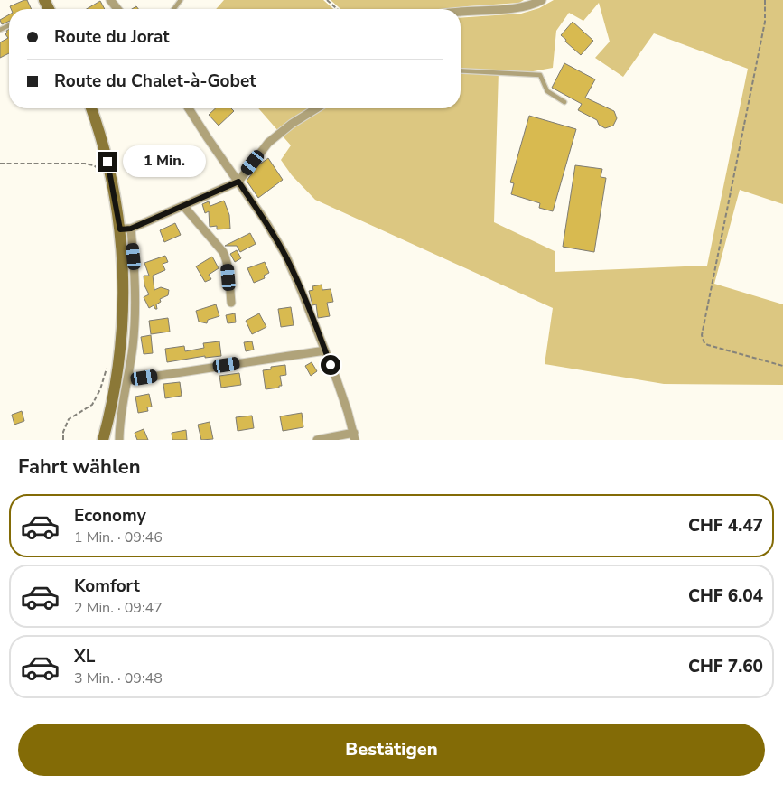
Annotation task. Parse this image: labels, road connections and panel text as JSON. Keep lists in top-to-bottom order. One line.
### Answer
{"page":{"banner":["Route du Jorat","Route du Chalet-à-Gobet"],"bubble":"1 Min.","heading":"Fahrt wählen","list":[{"name":"Economy","note":"1 Min. · 09:46","value":"CHF 4.47"},{"name":"Komfort","note":"2 Min. · 09:47","value":"CHF 6.04"},{"name":"XL","note":"3 Min. · 09:48","value":"CHF 7.60"}],"buttons":"Bestätigen"}}
